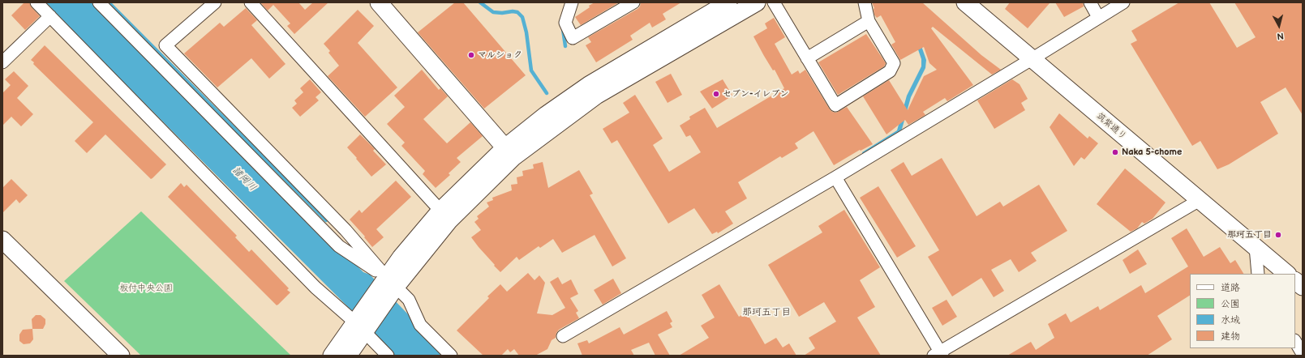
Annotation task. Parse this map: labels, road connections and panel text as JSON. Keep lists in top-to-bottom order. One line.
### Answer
{"streets":{"street":["筑紫通り"]},"districts":["那珂五丁目"],"water":["諸岡川"],"parks":["板付中央公園"],"places":["マルショク","セブン-イレブン","Naka 5-chome","那珂五丁目"],"legend":["道路","公園","水域","建物"],"north":"bottom"}
